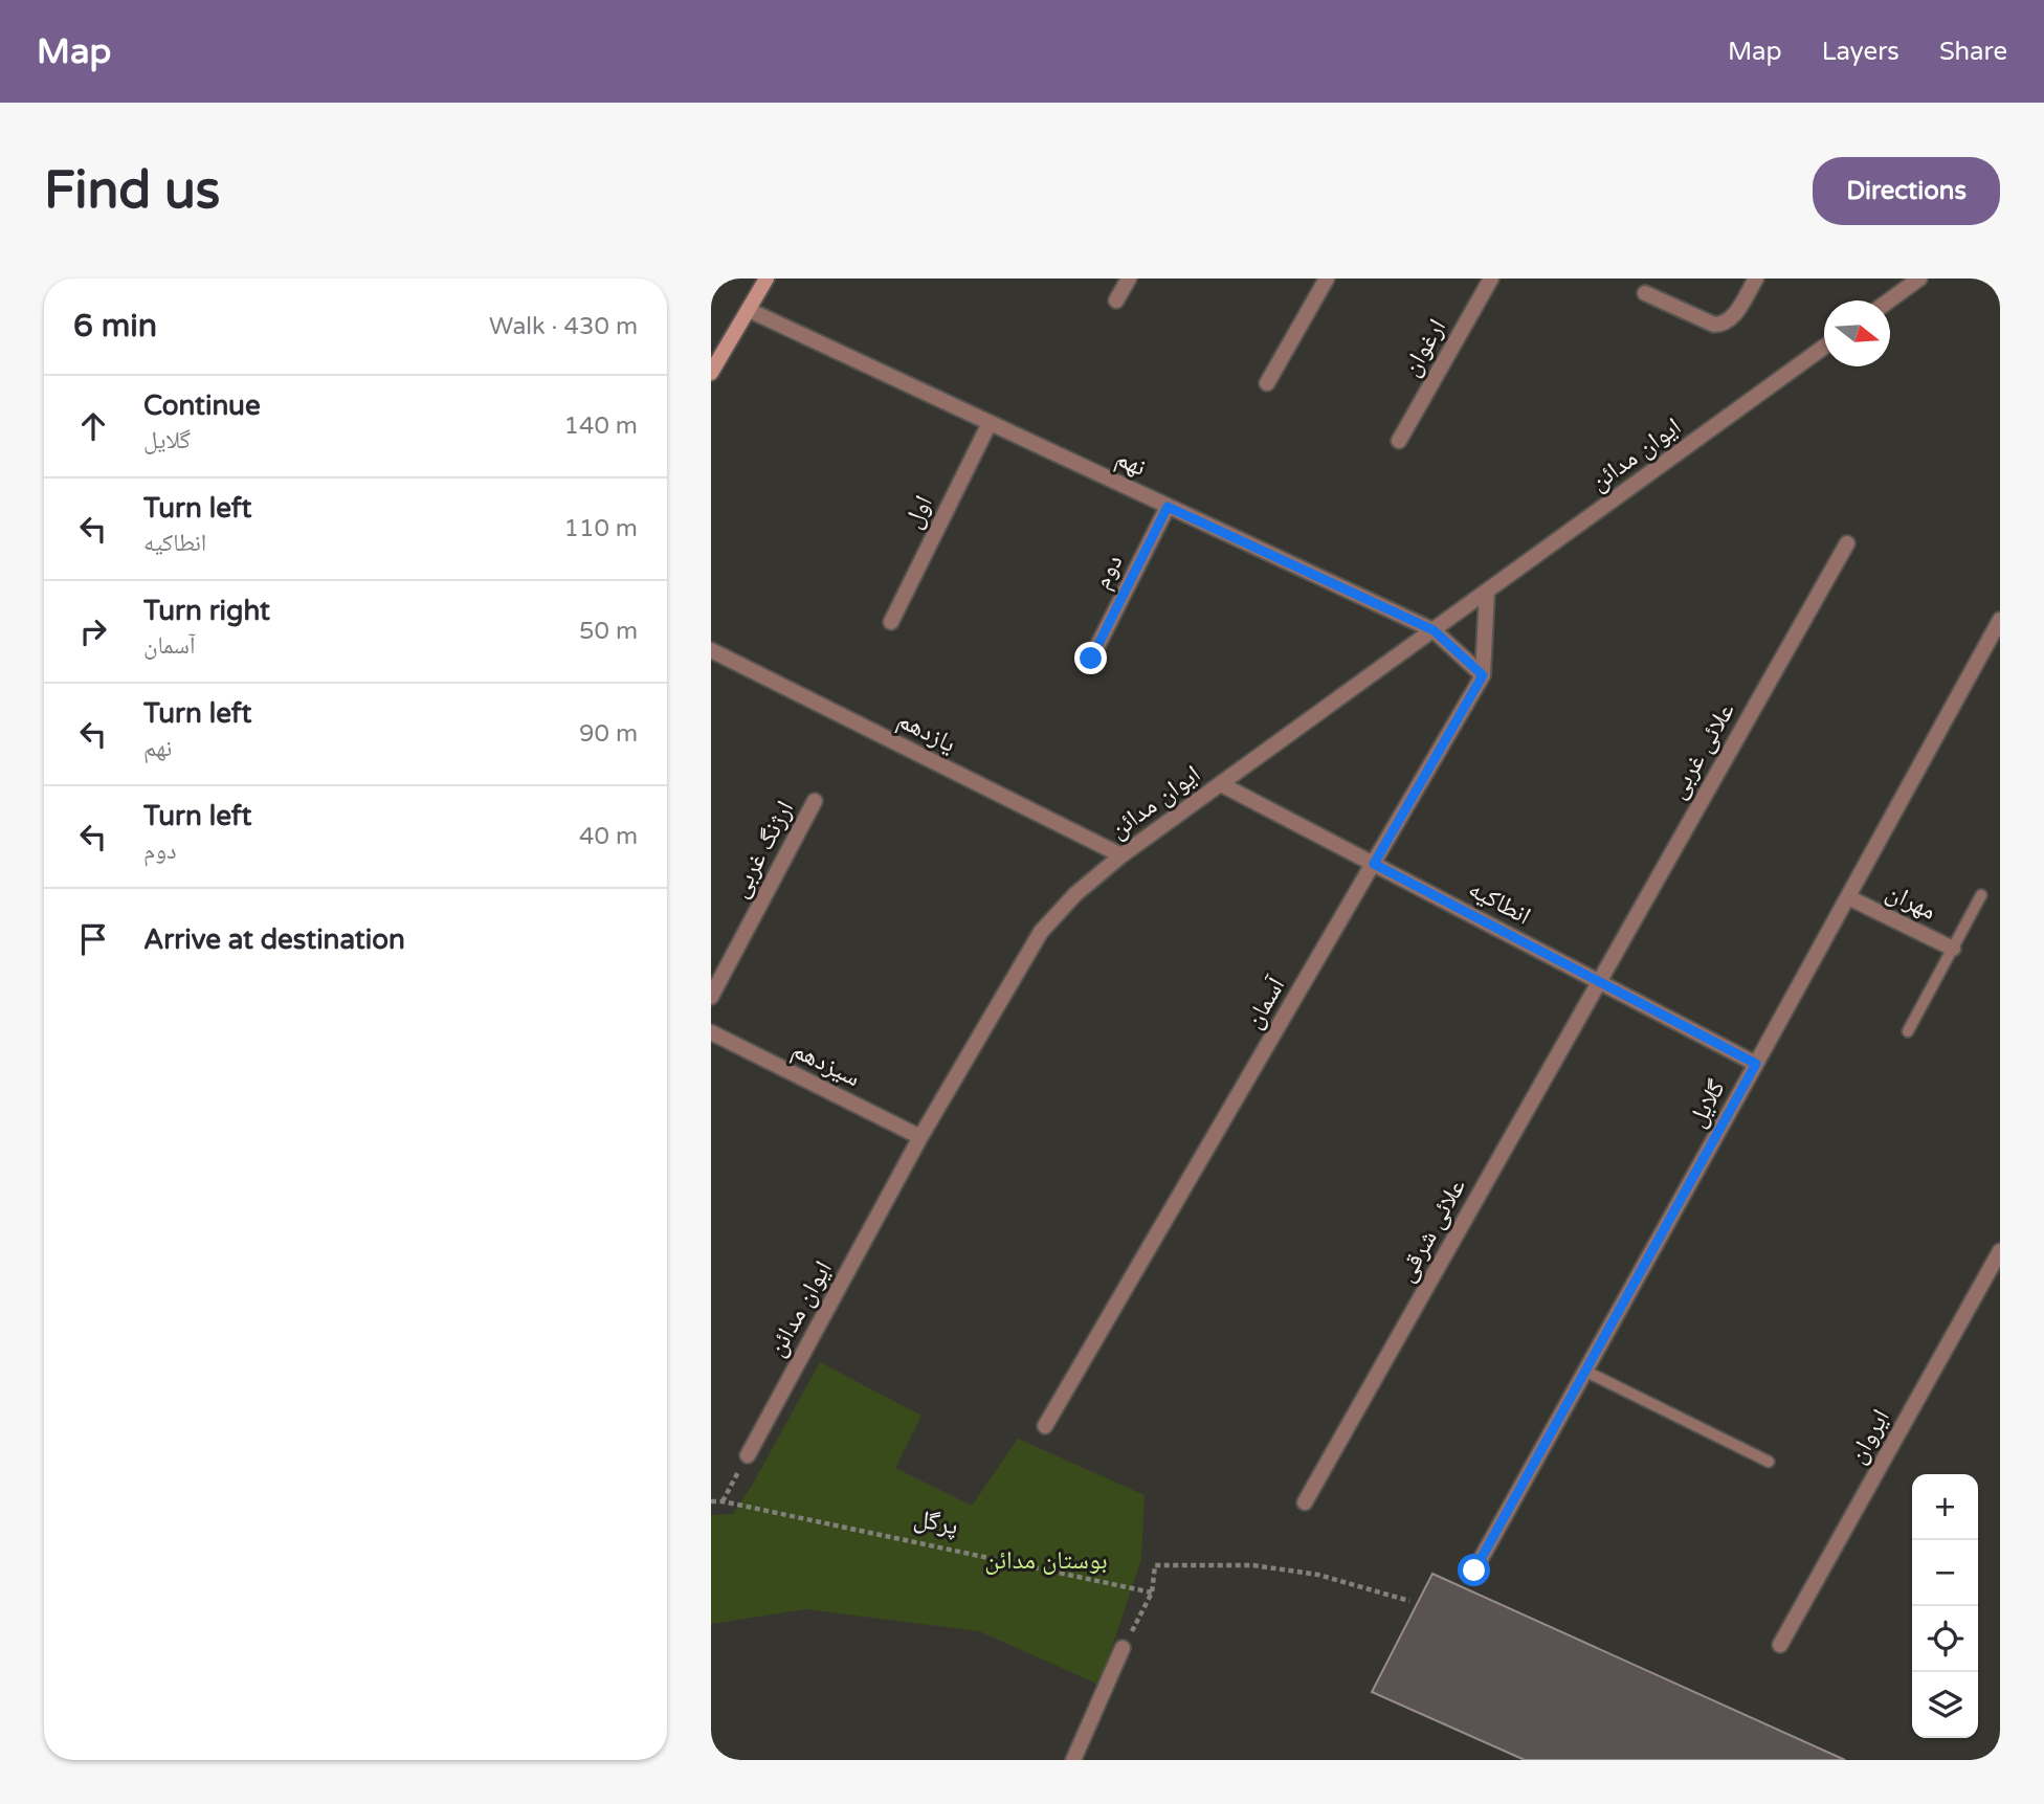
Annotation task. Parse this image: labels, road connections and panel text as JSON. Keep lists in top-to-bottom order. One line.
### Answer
{"streets":{"street":["ارغوان","ایوان مدائن","نهم","اول","دوم","یازدهم","علائی غربی","ارژنگ غربی","مهران","انطاکیه","آسمان","سیزدهم","گلایل","علائی شرقی","ایروان"],"path":["پرگل"]},"crossings":[["ایوان مدائن","نهم"],["ایوان مدائن","یازدهم"],["ایوان مدائن","انطاکیه"],["ایوان مدائن","آسمان"],["ایوان مدائن","سیزدهم"],["نهم","اول"],["نهم","دوم"],["نهم","آسمان"],["علائی غربی","انطاکیه"],["علائی غربی","علائی شرقی"],["مهران","گلایل"],["انطاکیه","آسمان"],["انطاکیه","گلایل"],["انطاکیه","علائی شرقی"]],"parks":["بوستان مدائن"],"north":"right","page":{"header":"Map","nav":["Map","Layers","Share"],"buttons":"Directions","title":"Find us","heading":["6 min","Walk · 430 m"],"list":[["Continue","گلایل","140 m"],["Turn left","انطاکیه","110 m"],["Turn right","آسمان","50 m"],["Turn left","نهم","90 m"],["Turn left","دوم","40 m"],"Arrive at destination"],"map_buttons":["+","−"]}}
